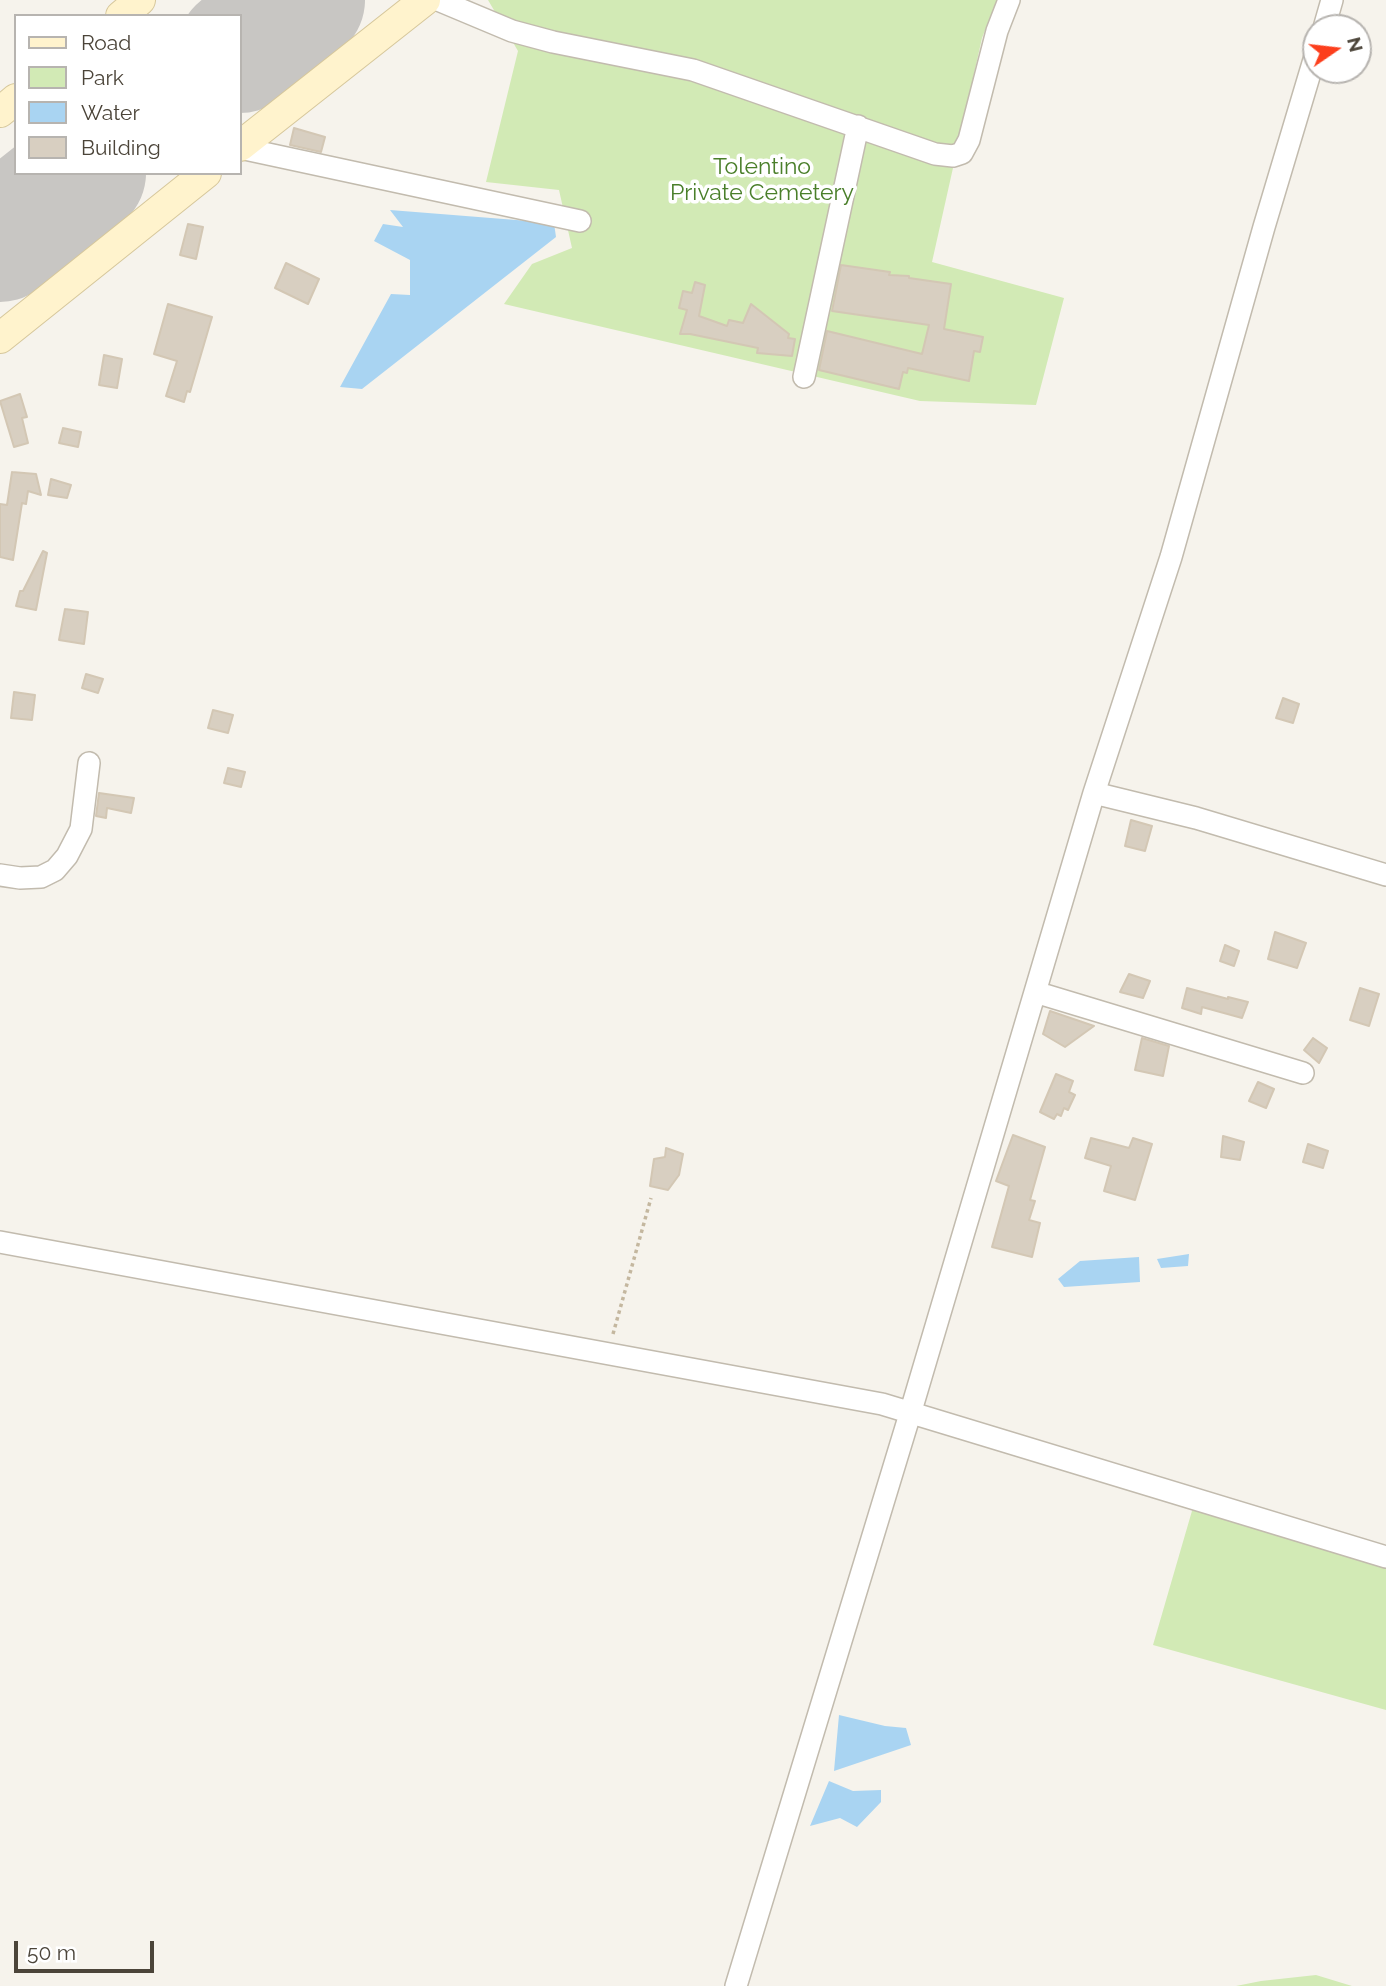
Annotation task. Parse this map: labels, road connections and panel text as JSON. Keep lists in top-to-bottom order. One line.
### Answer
{"parks":["Tolentino Private Cemetery"],"legend":["Road","Park","Water","Building"],"scale_bar":"50 m","north":"right"}
